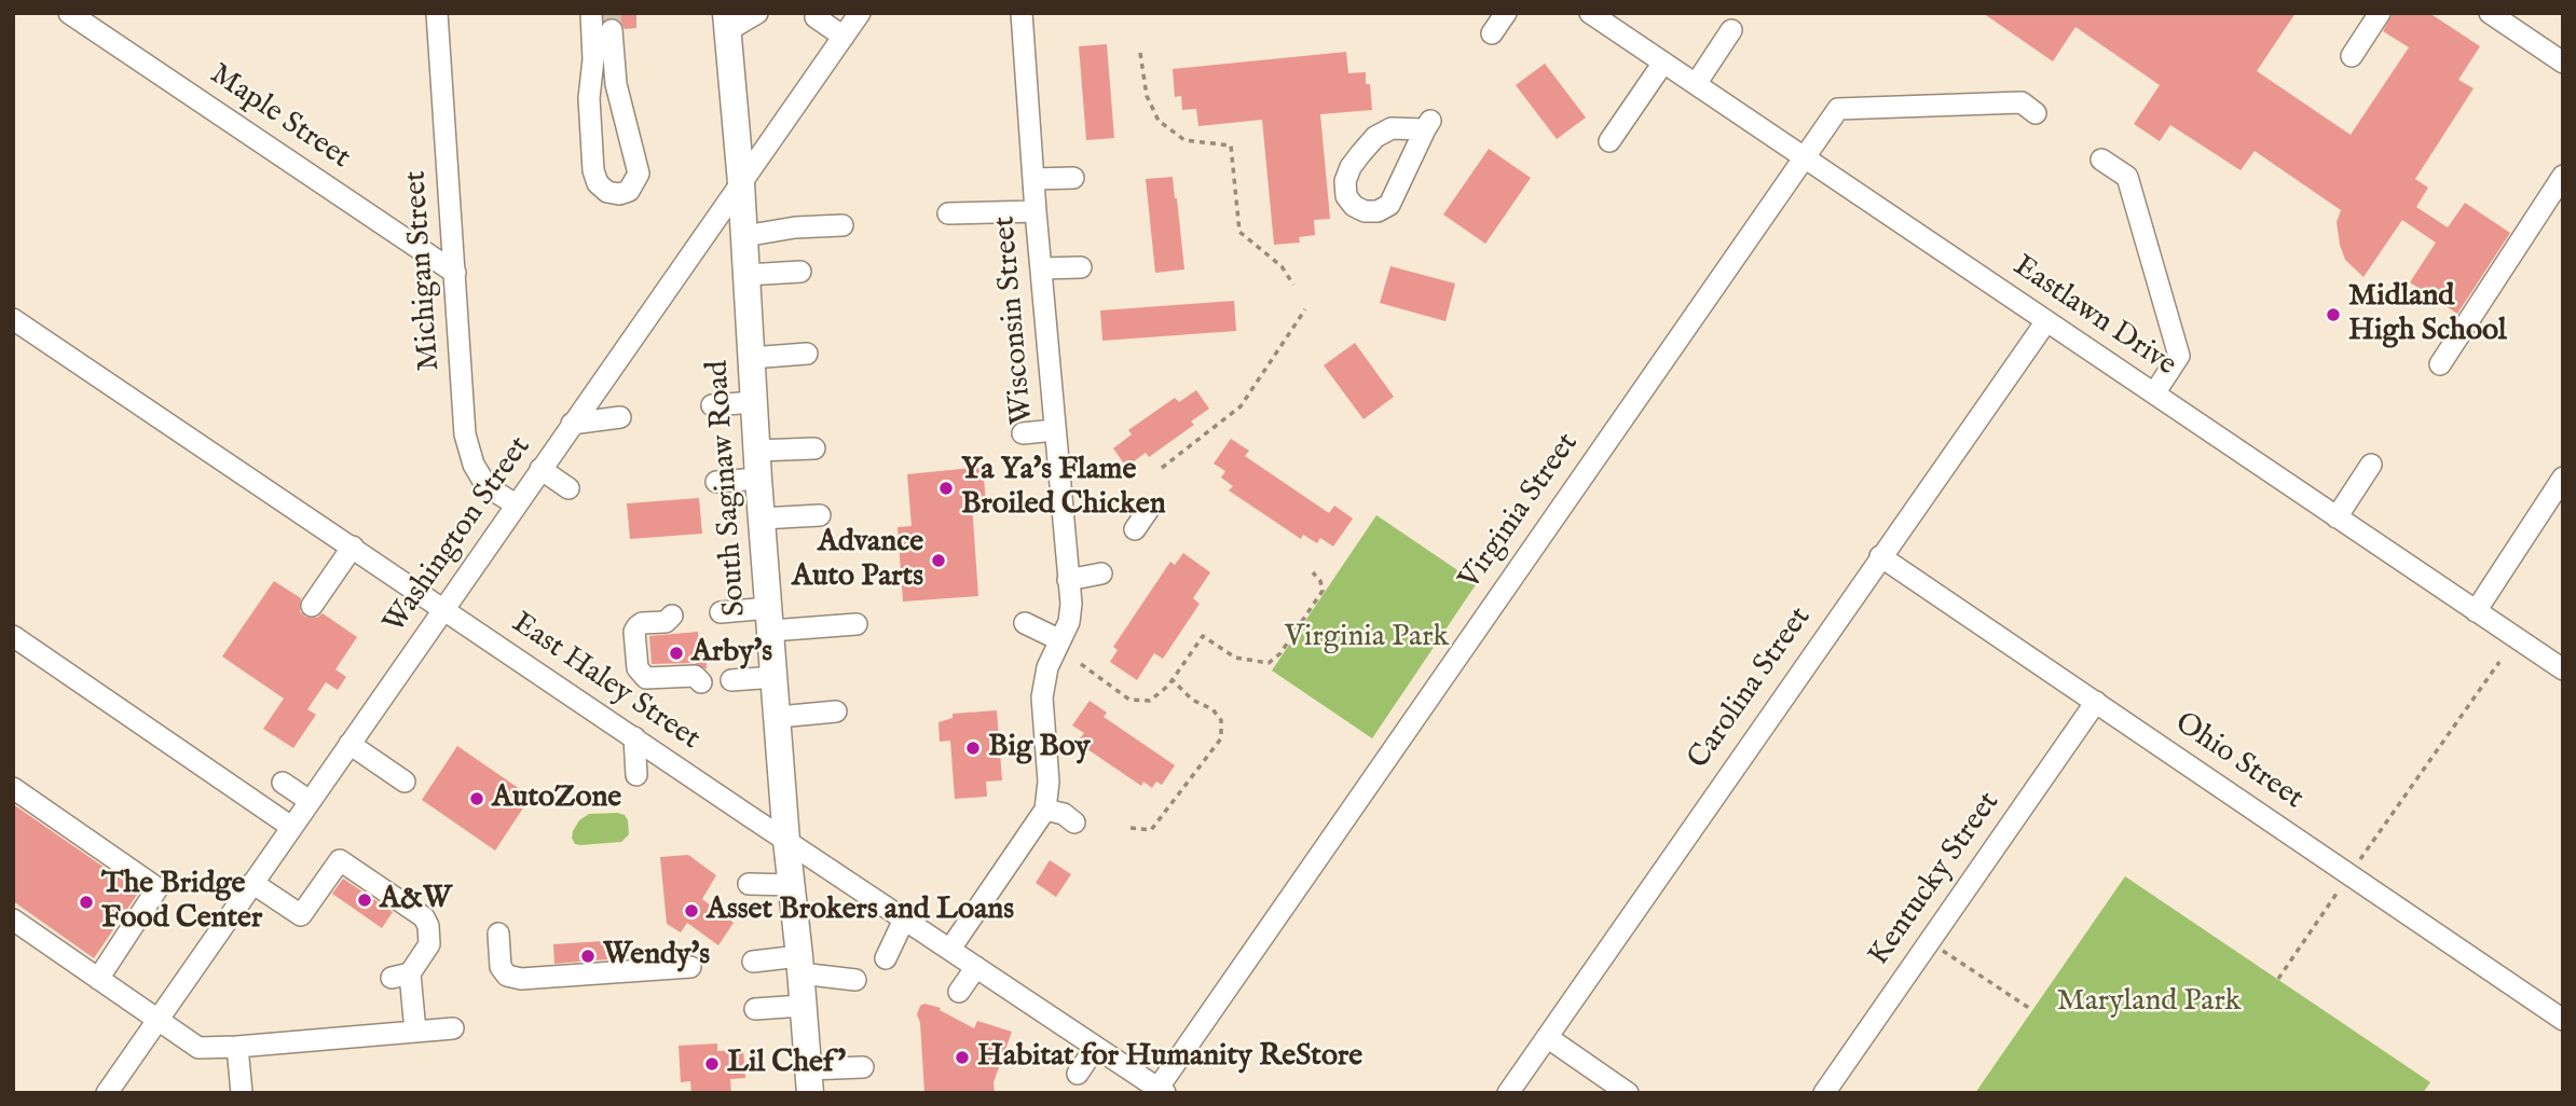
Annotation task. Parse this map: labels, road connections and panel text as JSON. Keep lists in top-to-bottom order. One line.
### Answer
{"streets":{"main road":["South Saginaw Road"],"street":["Maple Street","Michigan Street","Eastlawn Drive","Wisconsin Street","Virginia Street","Washington Street","East Haley Street","Carolina Street","Ohio Street","Kentucky Street"]},"crossings":[["Maple Street","Michigan Street"],["Michigan Street","Washington Street"],["Eastlawn Drive","Virginia Street"],["Eastlawn Drive","Carolina Street"],["South Saginaw Road","Washington Street"],["South Saginaw Road","East Haley Street"],["Virginia Street","East Haley Street"],["Washington Street","East Haley Street"],["Carolina Street","Ohio Street"],["Ohio Street","Kentucky Street"]],"parks":["Virginia Park","Maryland Park"],"places":["Midland High School","Ya Ya's Flame Broiled Chicken","Advance Auto Parts","Arby's","Big Boy","AutoZone","A&W","The Bridge Food Center","Asset Brokers and Loans","Wendy's","Habitat for Humanity ReStore","Lil Chef'"]}
